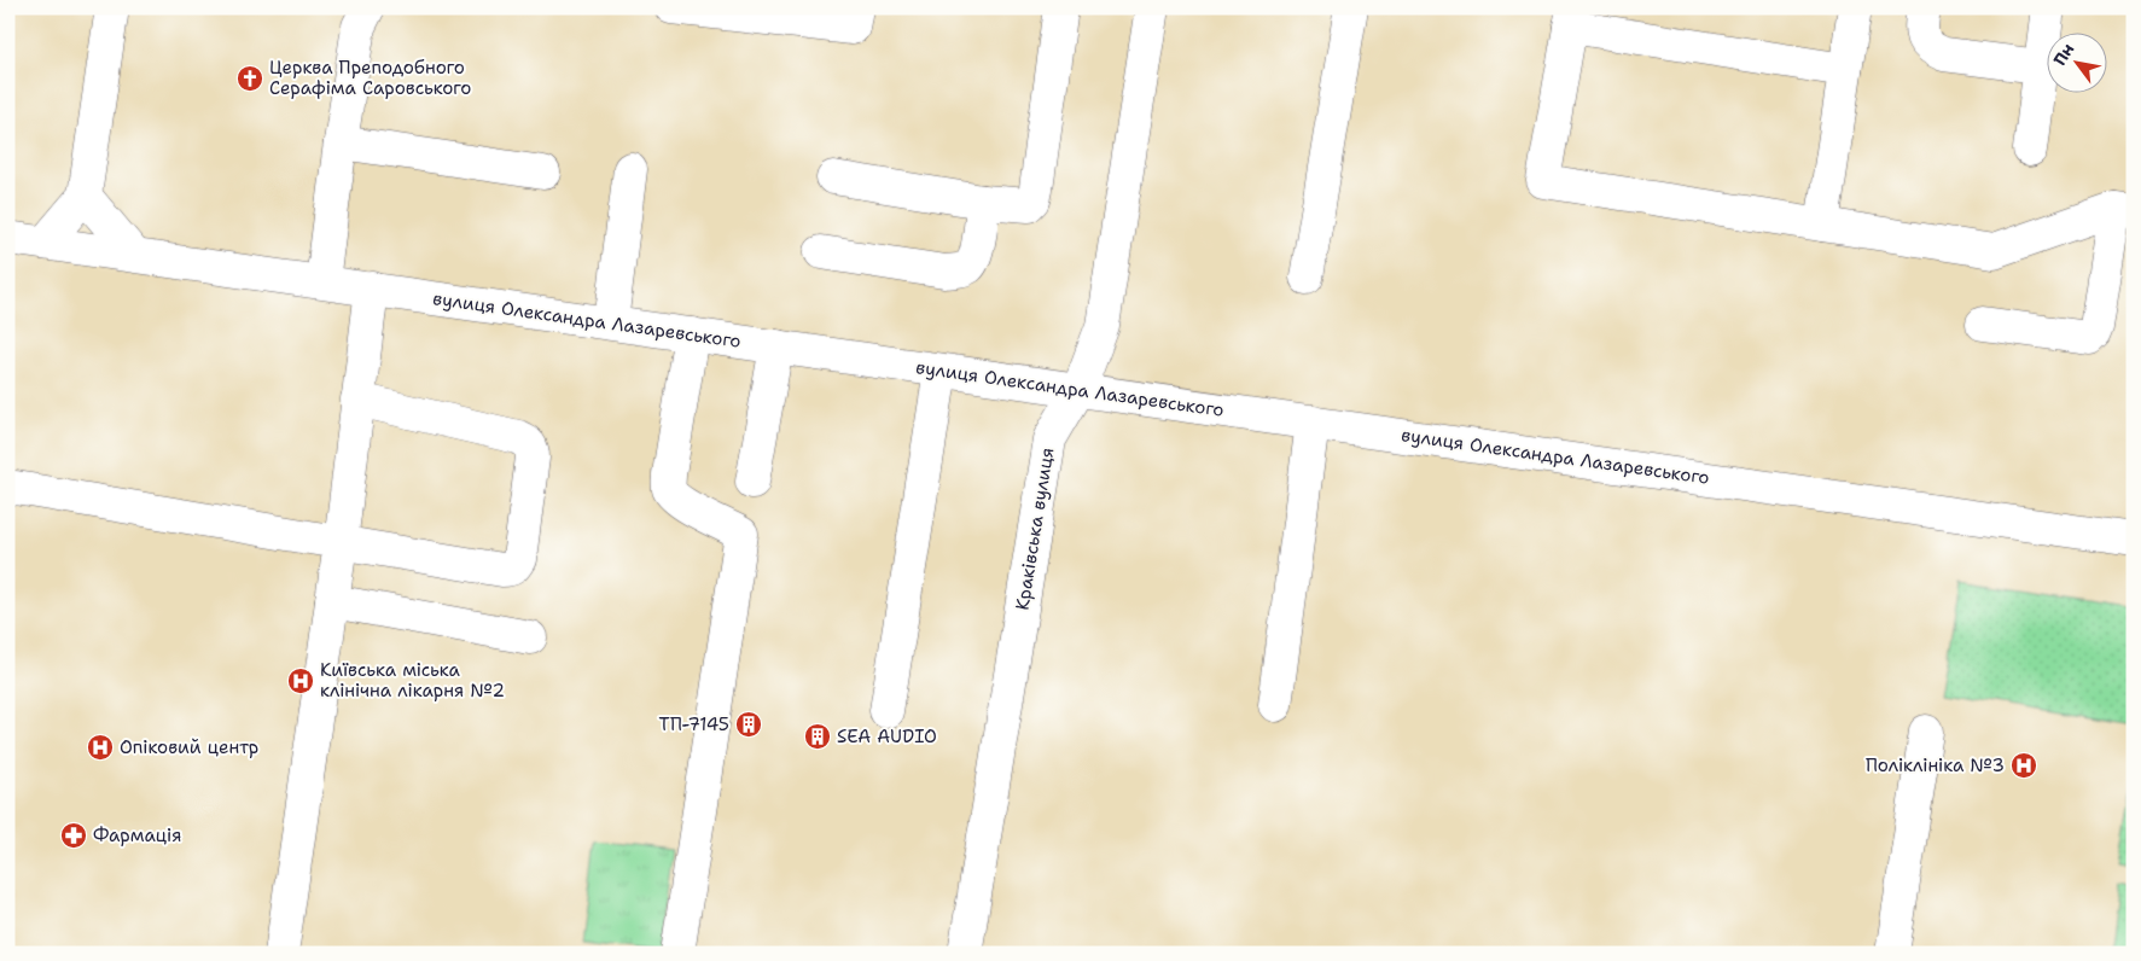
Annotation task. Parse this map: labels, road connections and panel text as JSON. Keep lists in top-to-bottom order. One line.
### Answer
{"streets":{"street":["вулиця Олександра Лазаревського","Краківська вулиця"]},"crossings":[["вулиця Олександра Лазаревського","Краківська вулиця"]],"places":{"church":["Церква Преподобного Серафіма Саровського"],"hospital":["Київська міська клінічна лікарня №2","Опіковий центр","Поліклініка №3"],"building":["ТП-7145","SEA AUDIO"],"pharmacy":["Фармація"]},"north":"top left"}
